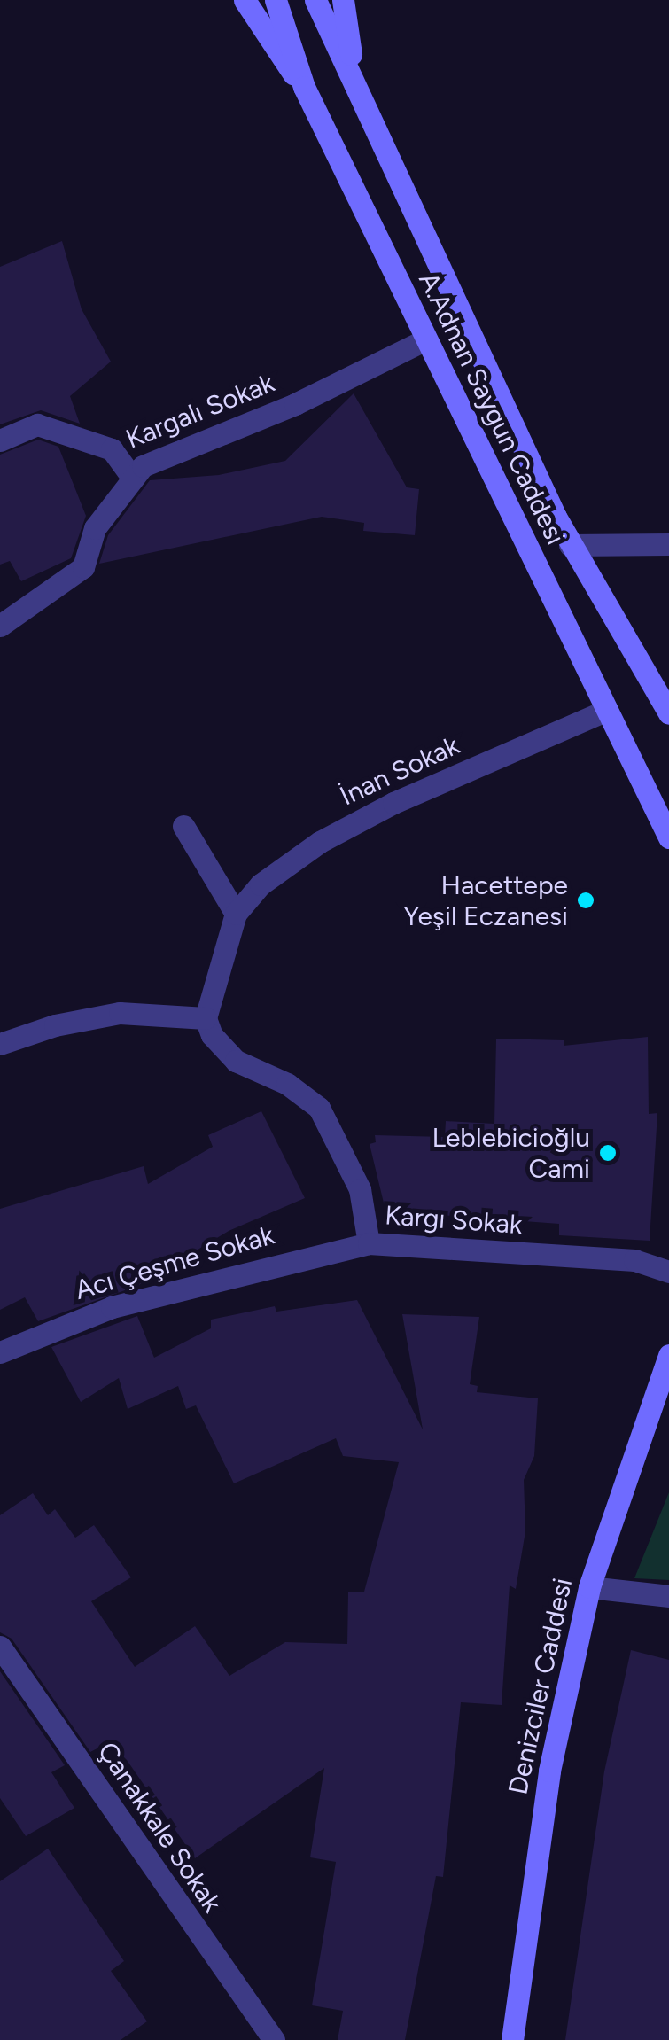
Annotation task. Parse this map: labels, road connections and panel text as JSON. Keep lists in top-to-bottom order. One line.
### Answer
{"streets":{"main road":["A.Adnan Saygun Caddesi","Denizciler Caddesi"],"street":["Kargalı Sokak","İnan Sokak","Kargı Sokak","Acı Çeşme Sokak","Çanakkale Sokak"]},"crossings":[["A.Adnan Saygun Caddesi","Kargalı Sokak"],["A.Adnan Saygun Caddesi","İnan Sokak"],["Kargı Sokak","Acı Çeşme Sokak"]],"places":["Hacettepe Yeşil Eczanesi","Leblebicioğlu Cami"]}
